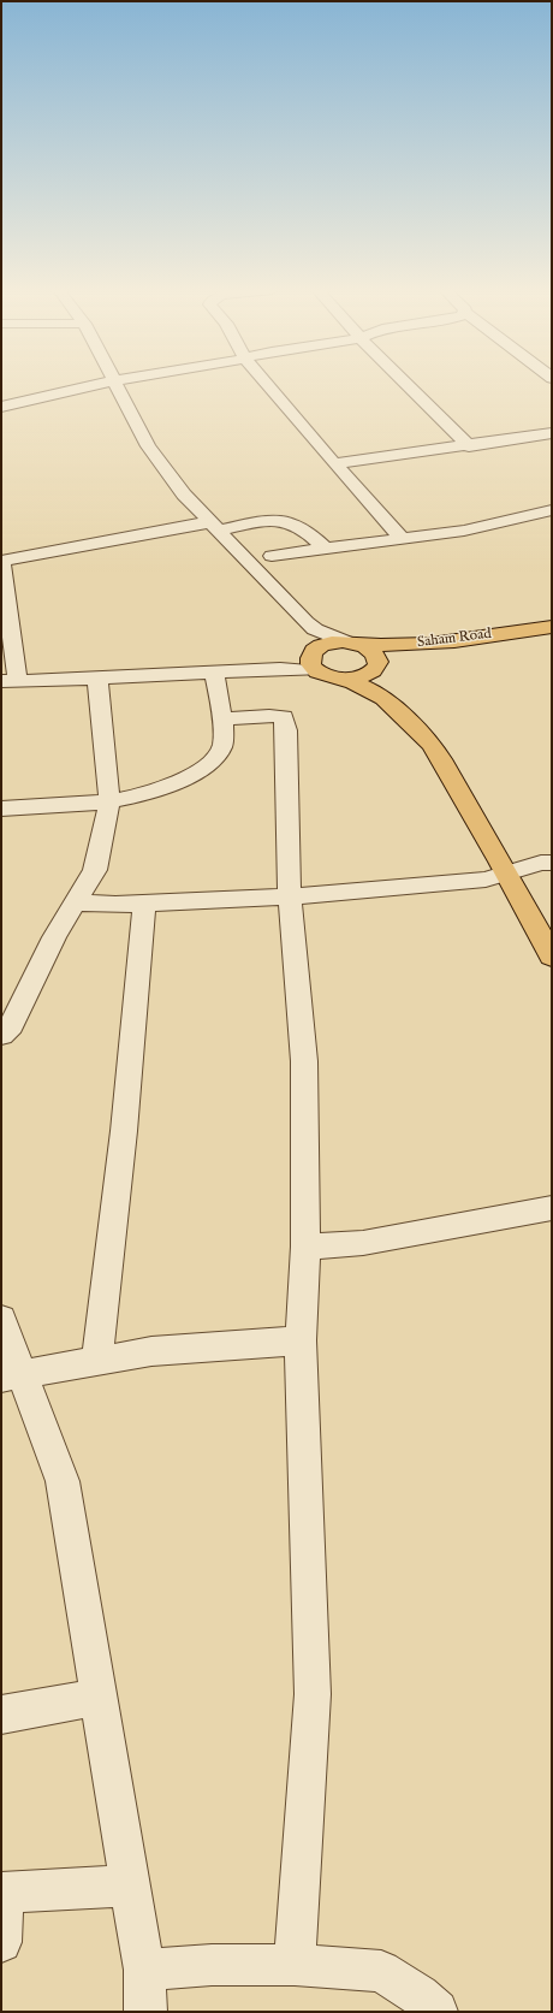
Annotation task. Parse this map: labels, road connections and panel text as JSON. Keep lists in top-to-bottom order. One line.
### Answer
{"streets":{"main road":["Saham Road"]}}
